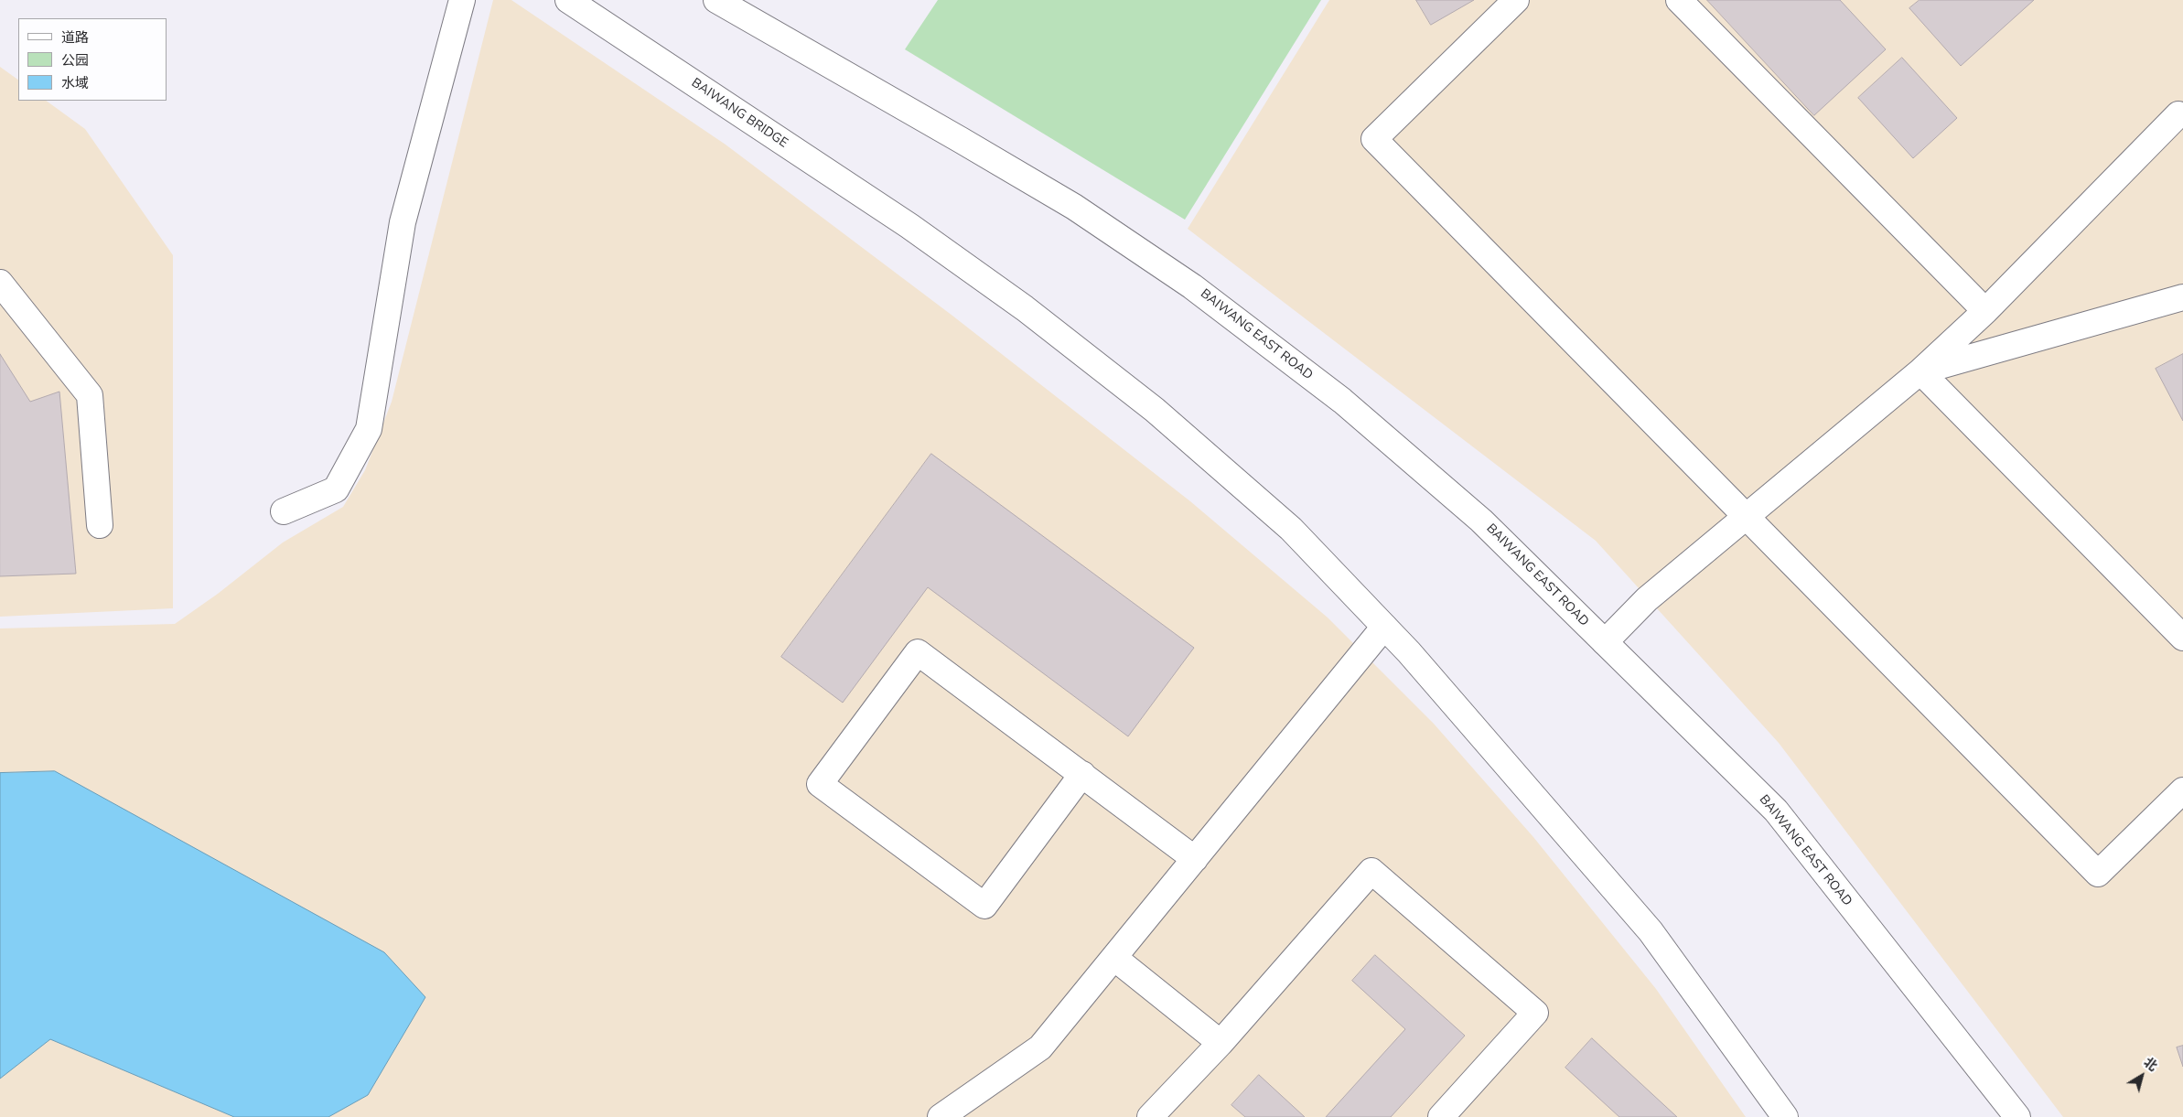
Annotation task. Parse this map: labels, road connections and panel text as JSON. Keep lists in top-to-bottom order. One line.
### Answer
{"streets":{"main road":["BAIWANG BRIDGE","BAIWANG EAST ROAD"]},"legend":["道路","公园","水域"],"north":"top right"}
